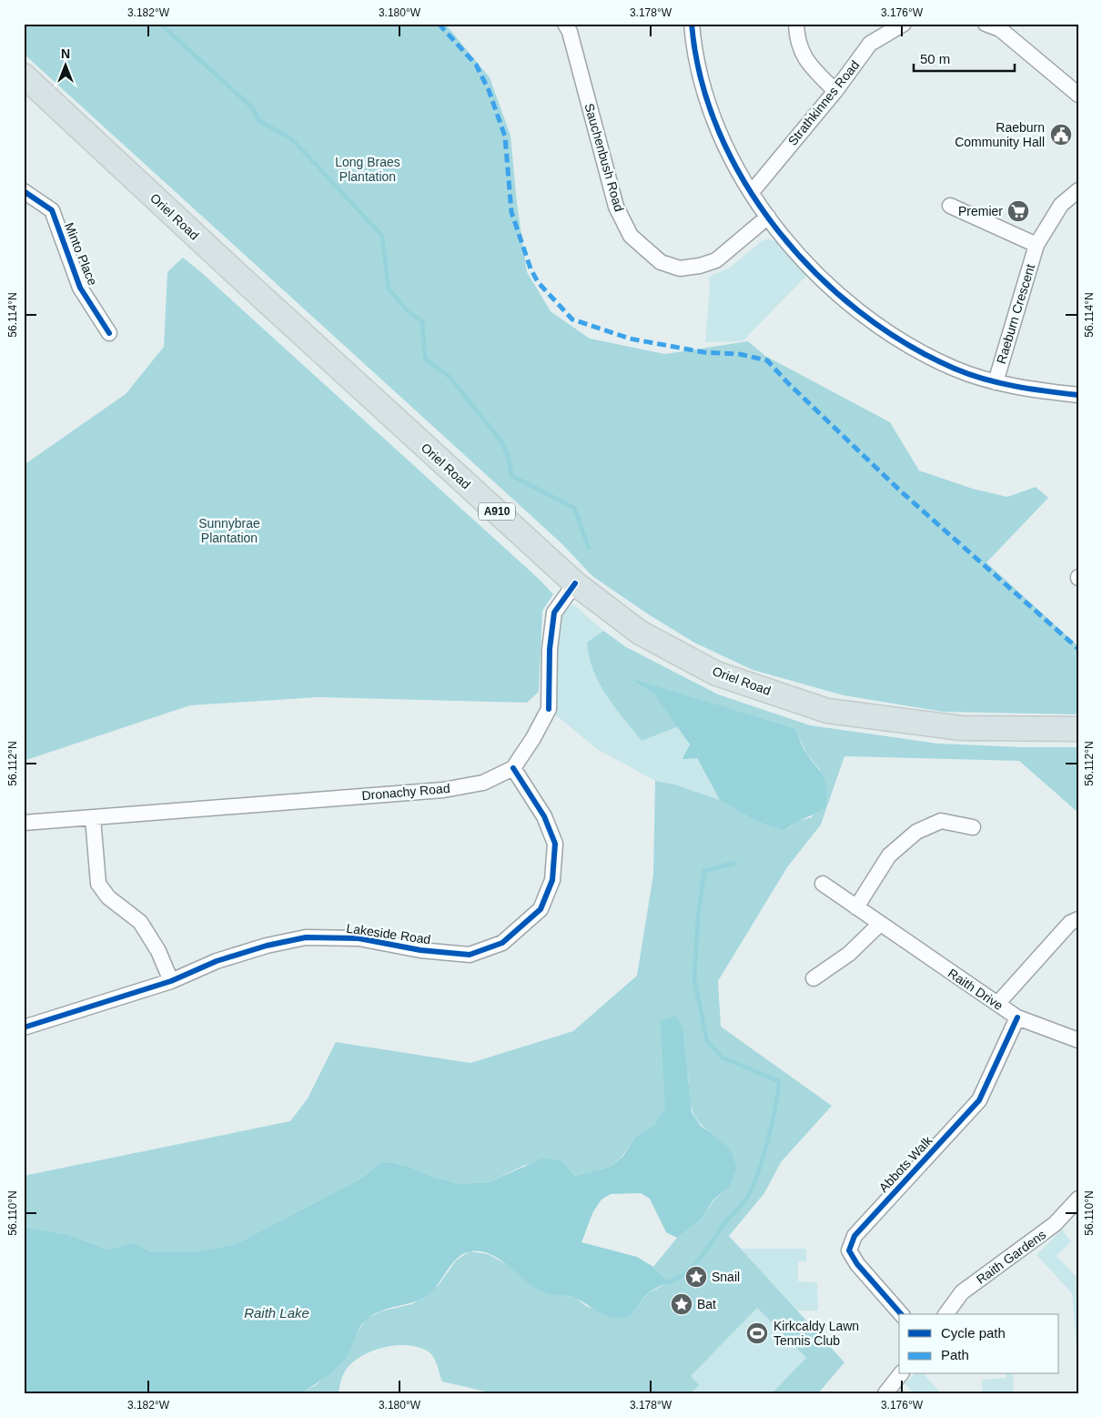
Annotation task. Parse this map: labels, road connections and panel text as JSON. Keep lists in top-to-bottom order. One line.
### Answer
{"streets":{"main road":["Oriel Road","A910"],"street":["Strathkinnes Road","Sauchenbush Road","Minto Place","Raeburn Crescent","Dronachy Road","Lakeside Road","Raith Drive","Abbots Walk","Raith Gardens"]},"crossings":[["Dronachy Road","Lakeside Road"],["Raith Drive","Abbots Walk"]],"water":["Raith Lake"],"parks":["Long Braes Plantation","Sunnybrae Plantation"],"places":{"public building":["Raeburn Community Hall"],"supermarket":["Premier"],"place":["Snail","Bat"],"sports":["Kirkcaldy Lawn Tennis Club"]},"legend":["Cycle path","Path"],"scale_bar":"50 m","north":"top","coordinates":["3.182°W","3.180°W","3.178°W","3.176°W","56.114°N","56.112°N","56.110°N"]}
